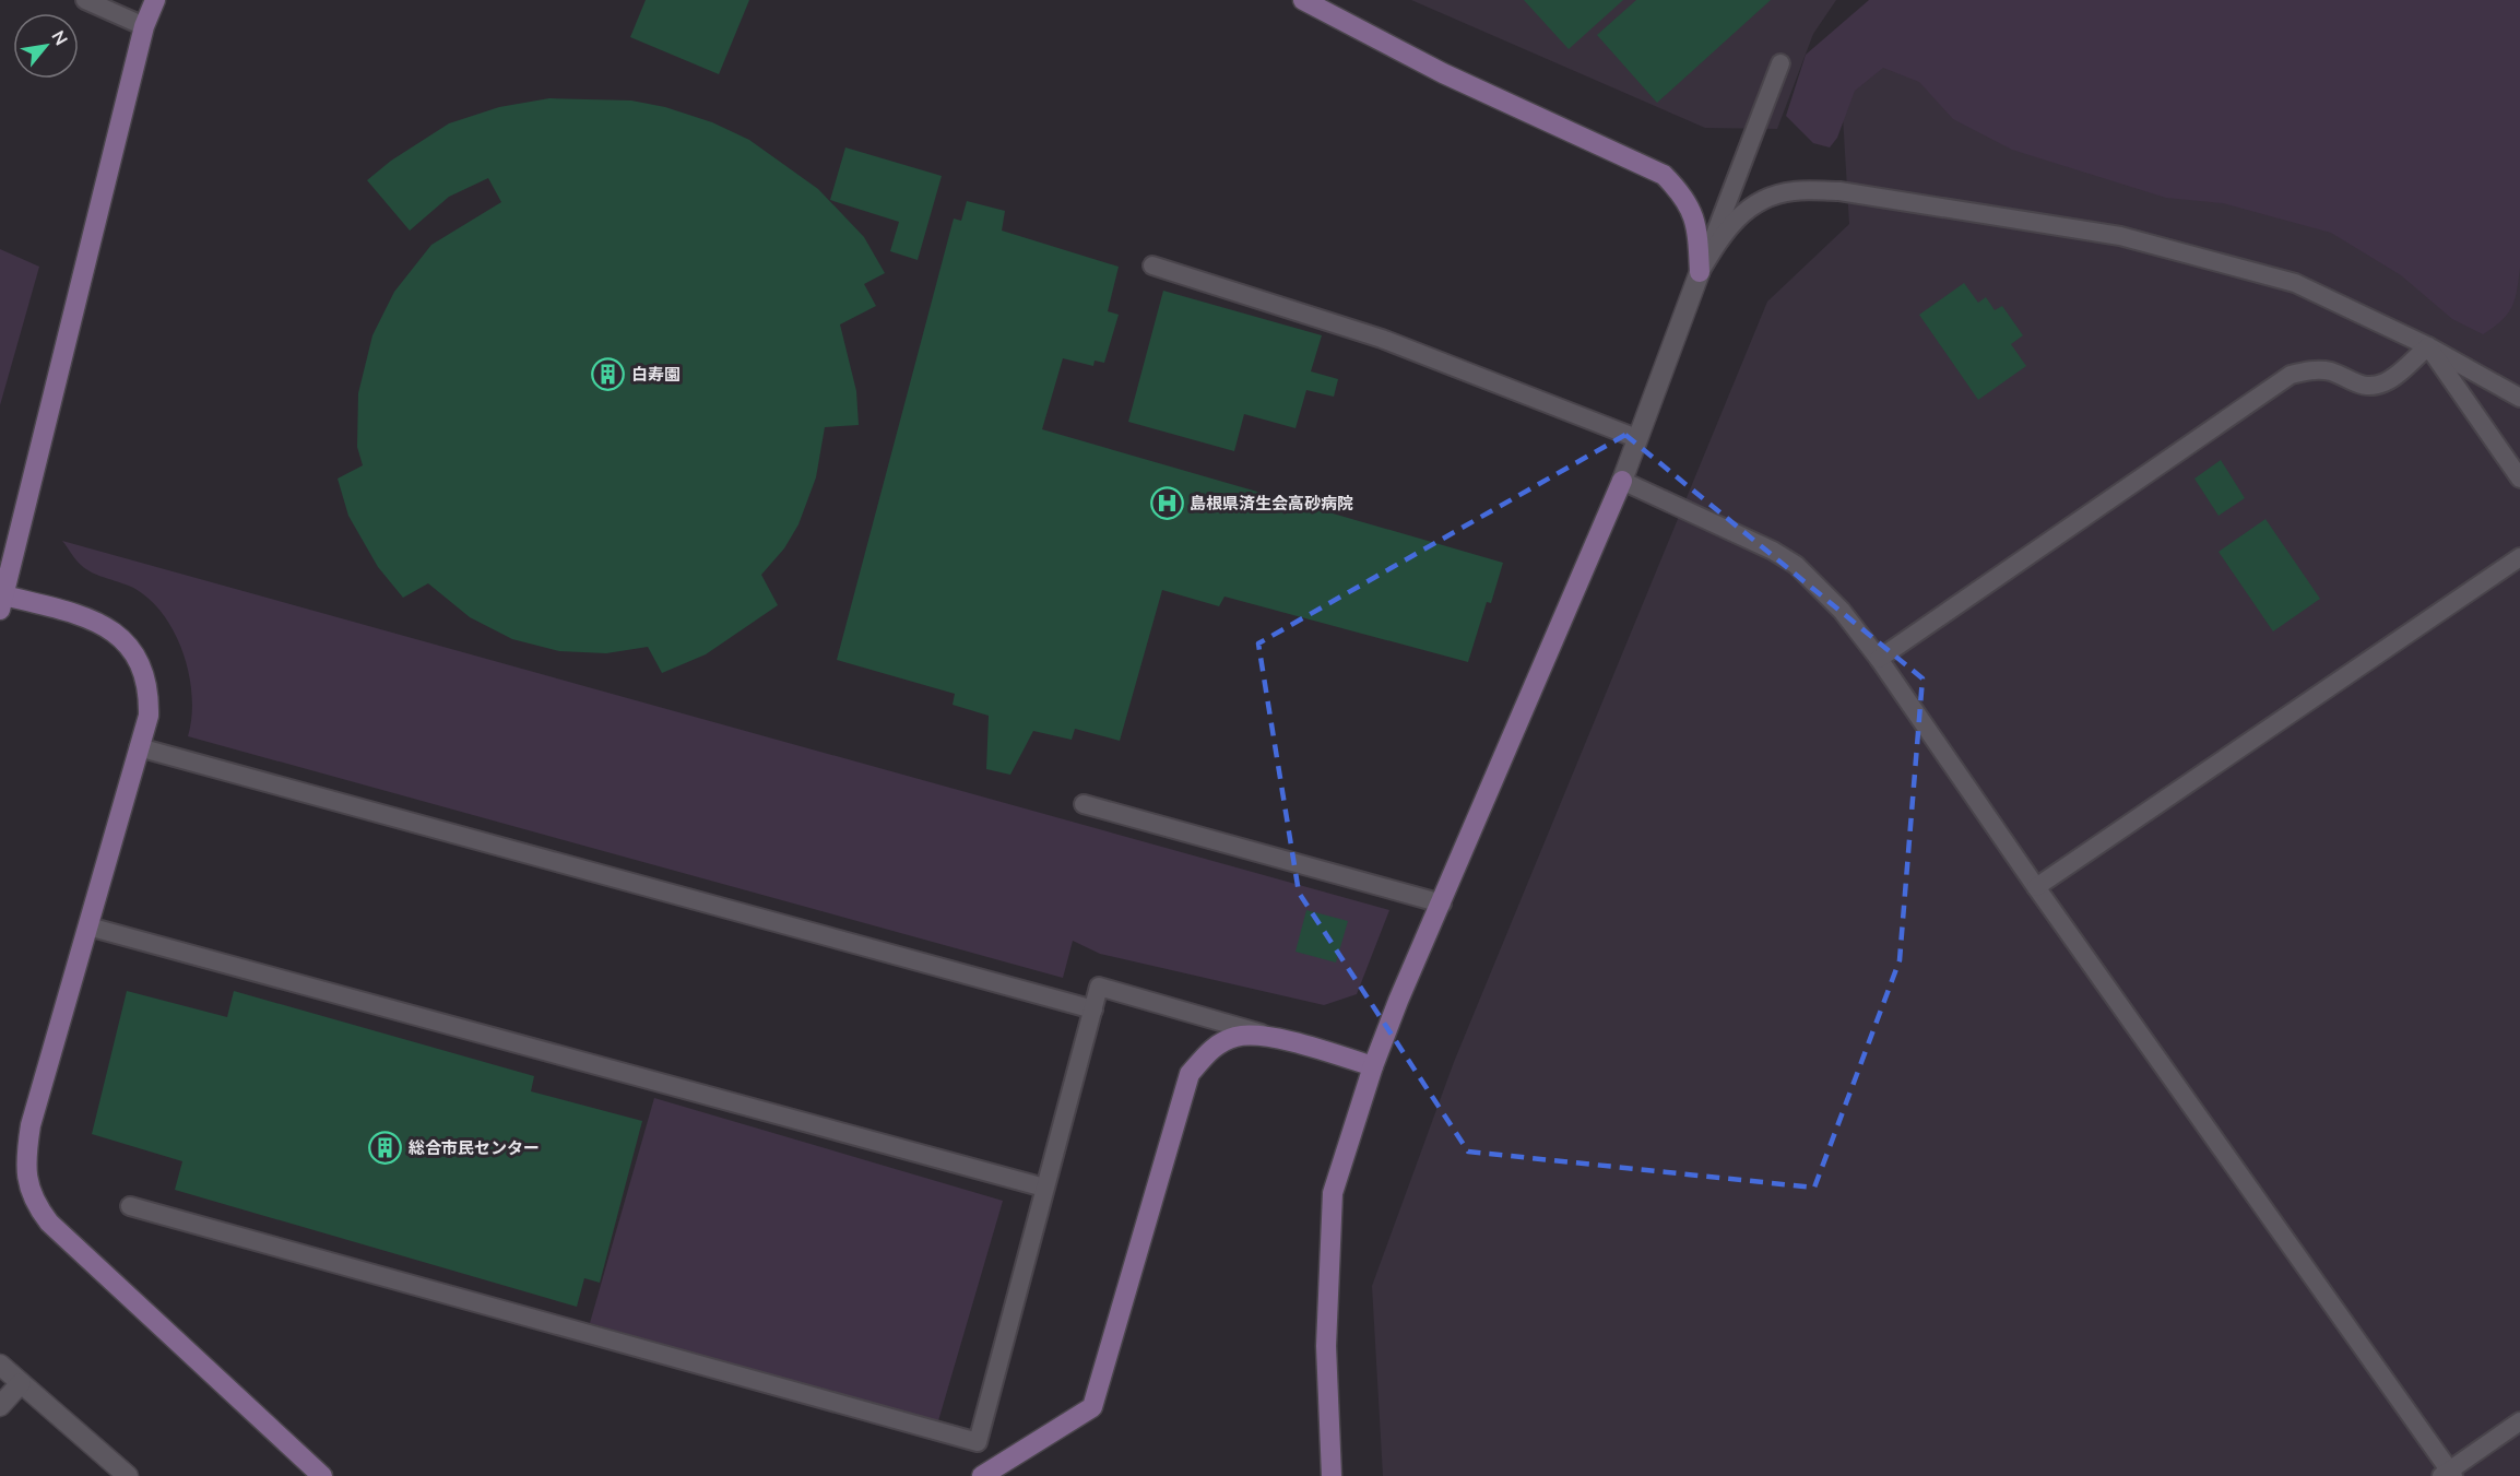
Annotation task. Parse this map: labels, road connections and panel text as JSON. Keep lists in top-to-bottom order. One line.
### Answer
{"places":{"building":["白寿園","総合市民センター"],"hospital":["島根県済生会高砂病院"]},"north":"top right"}
